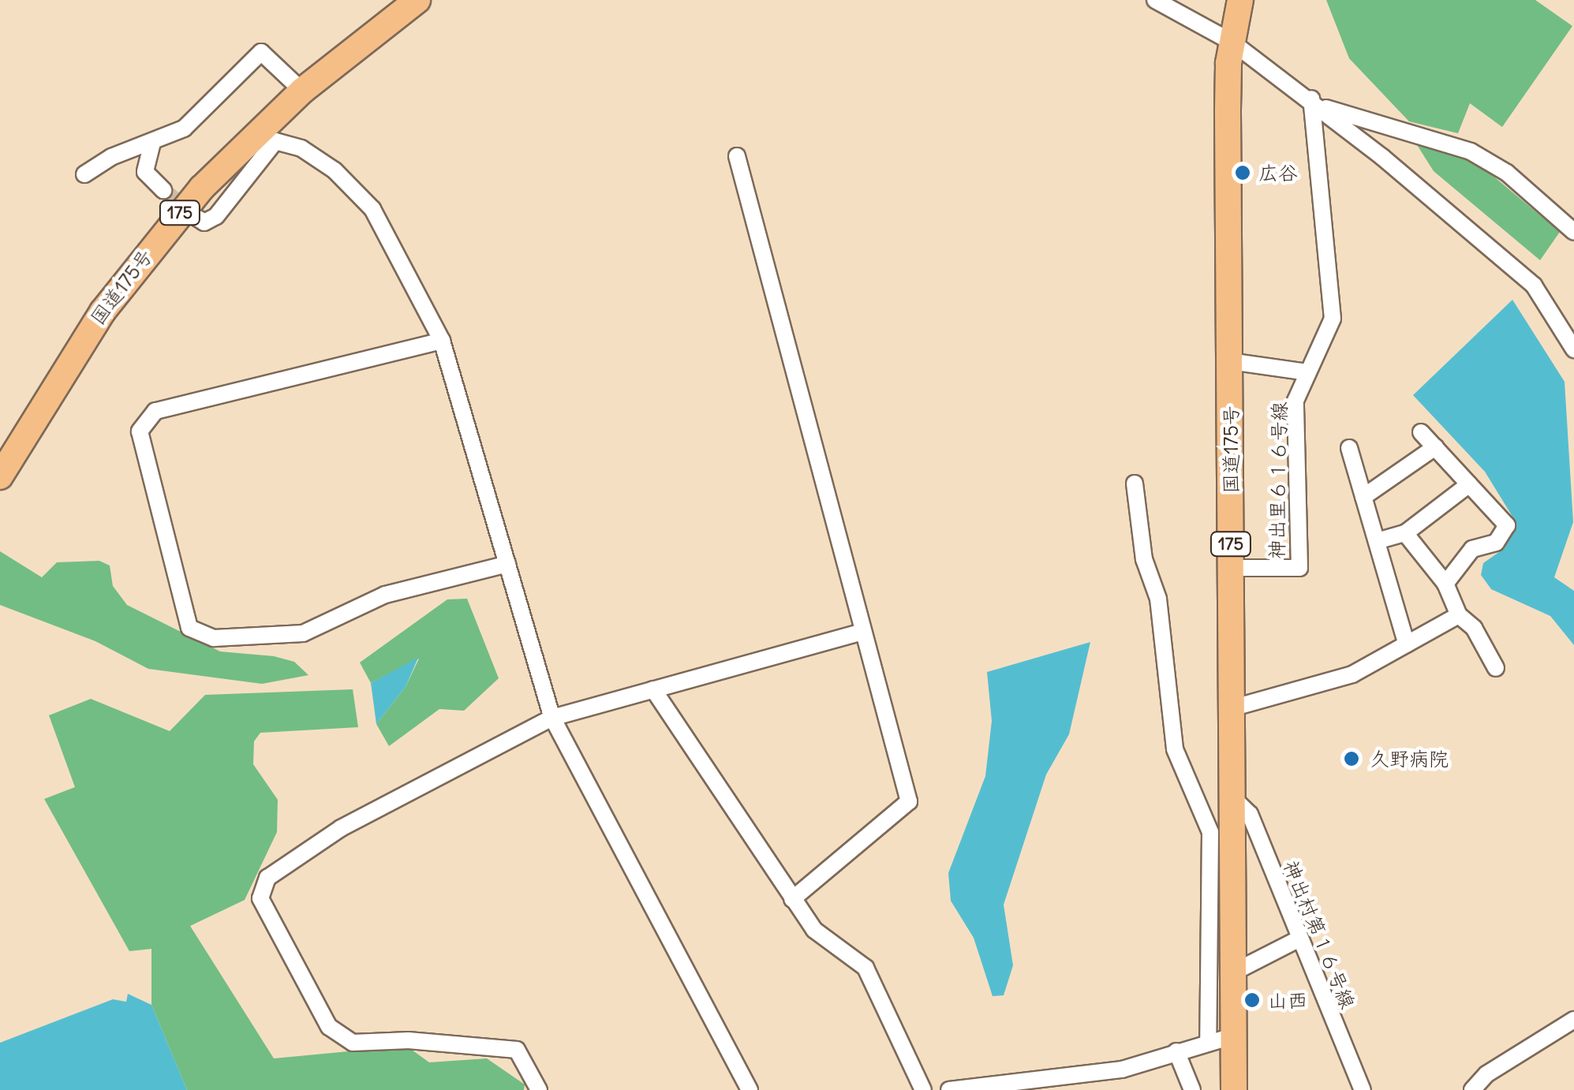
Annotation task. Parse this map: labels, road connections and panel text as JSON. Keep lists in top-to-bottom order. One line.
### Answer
{"streets":{"highway":["175","国道175号"],"street":["神出里６１６号線","神出村第１６号線"]},"crossings":[["国道175号","神出里６１６号線"],["国道175号","神出村第１６号線"]],"places":["広谷","久野病院","山西"]}
